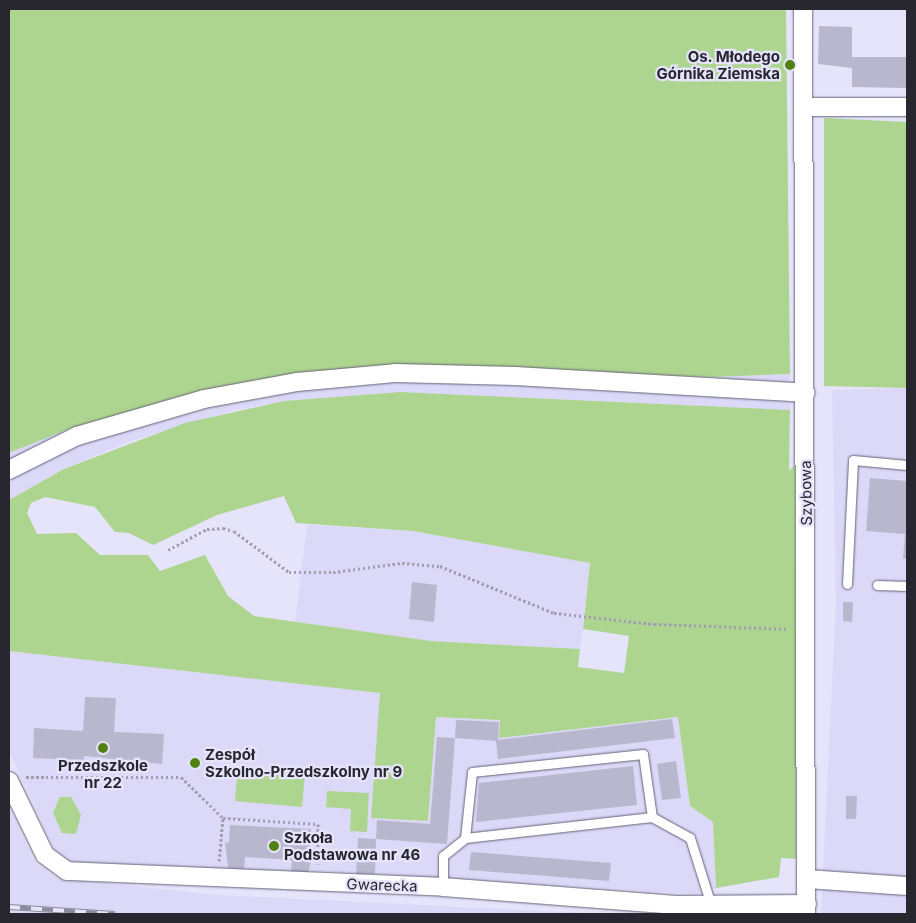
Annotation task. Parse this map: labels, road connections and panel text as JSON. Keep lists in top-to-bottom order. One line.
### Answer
{"streets":{"street":["Szybowa","Gwarecka"]},"crossings":[["Szybowa","Gwarecka"]],"places":["Os. Młodego Górnika Ziemska","Przedszkole nr 22","Zespół Szkolno-Przedszkolny nr 9","Szkoła Podstawowa nr 46"]}
